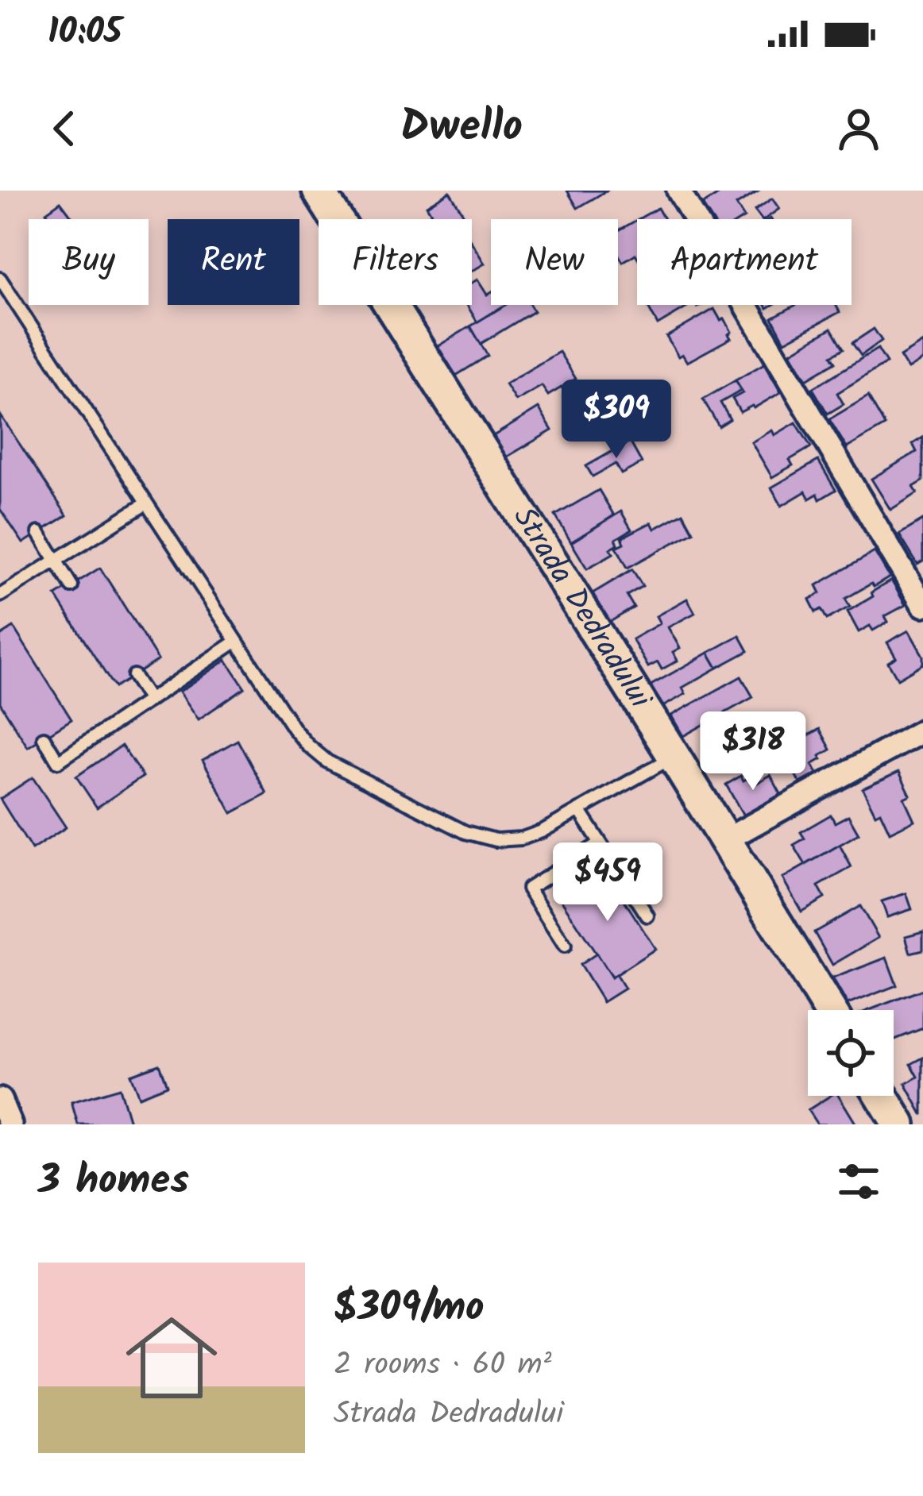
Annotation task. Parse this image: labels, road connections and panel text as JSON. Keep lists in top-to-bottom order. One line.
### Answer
{"streets":{"main road":["Strada Dedradului"]},"page":{"status":"10:05","header":"Dwello","chip":["Buy","Rent","Filters","New","Apartment"],"price":["$309","$318","$459"],"heading":"3 homes","list":[{"name":"$309/mo","note":"2 rooms · 60 m² · Strada Dedradului"}]}}
